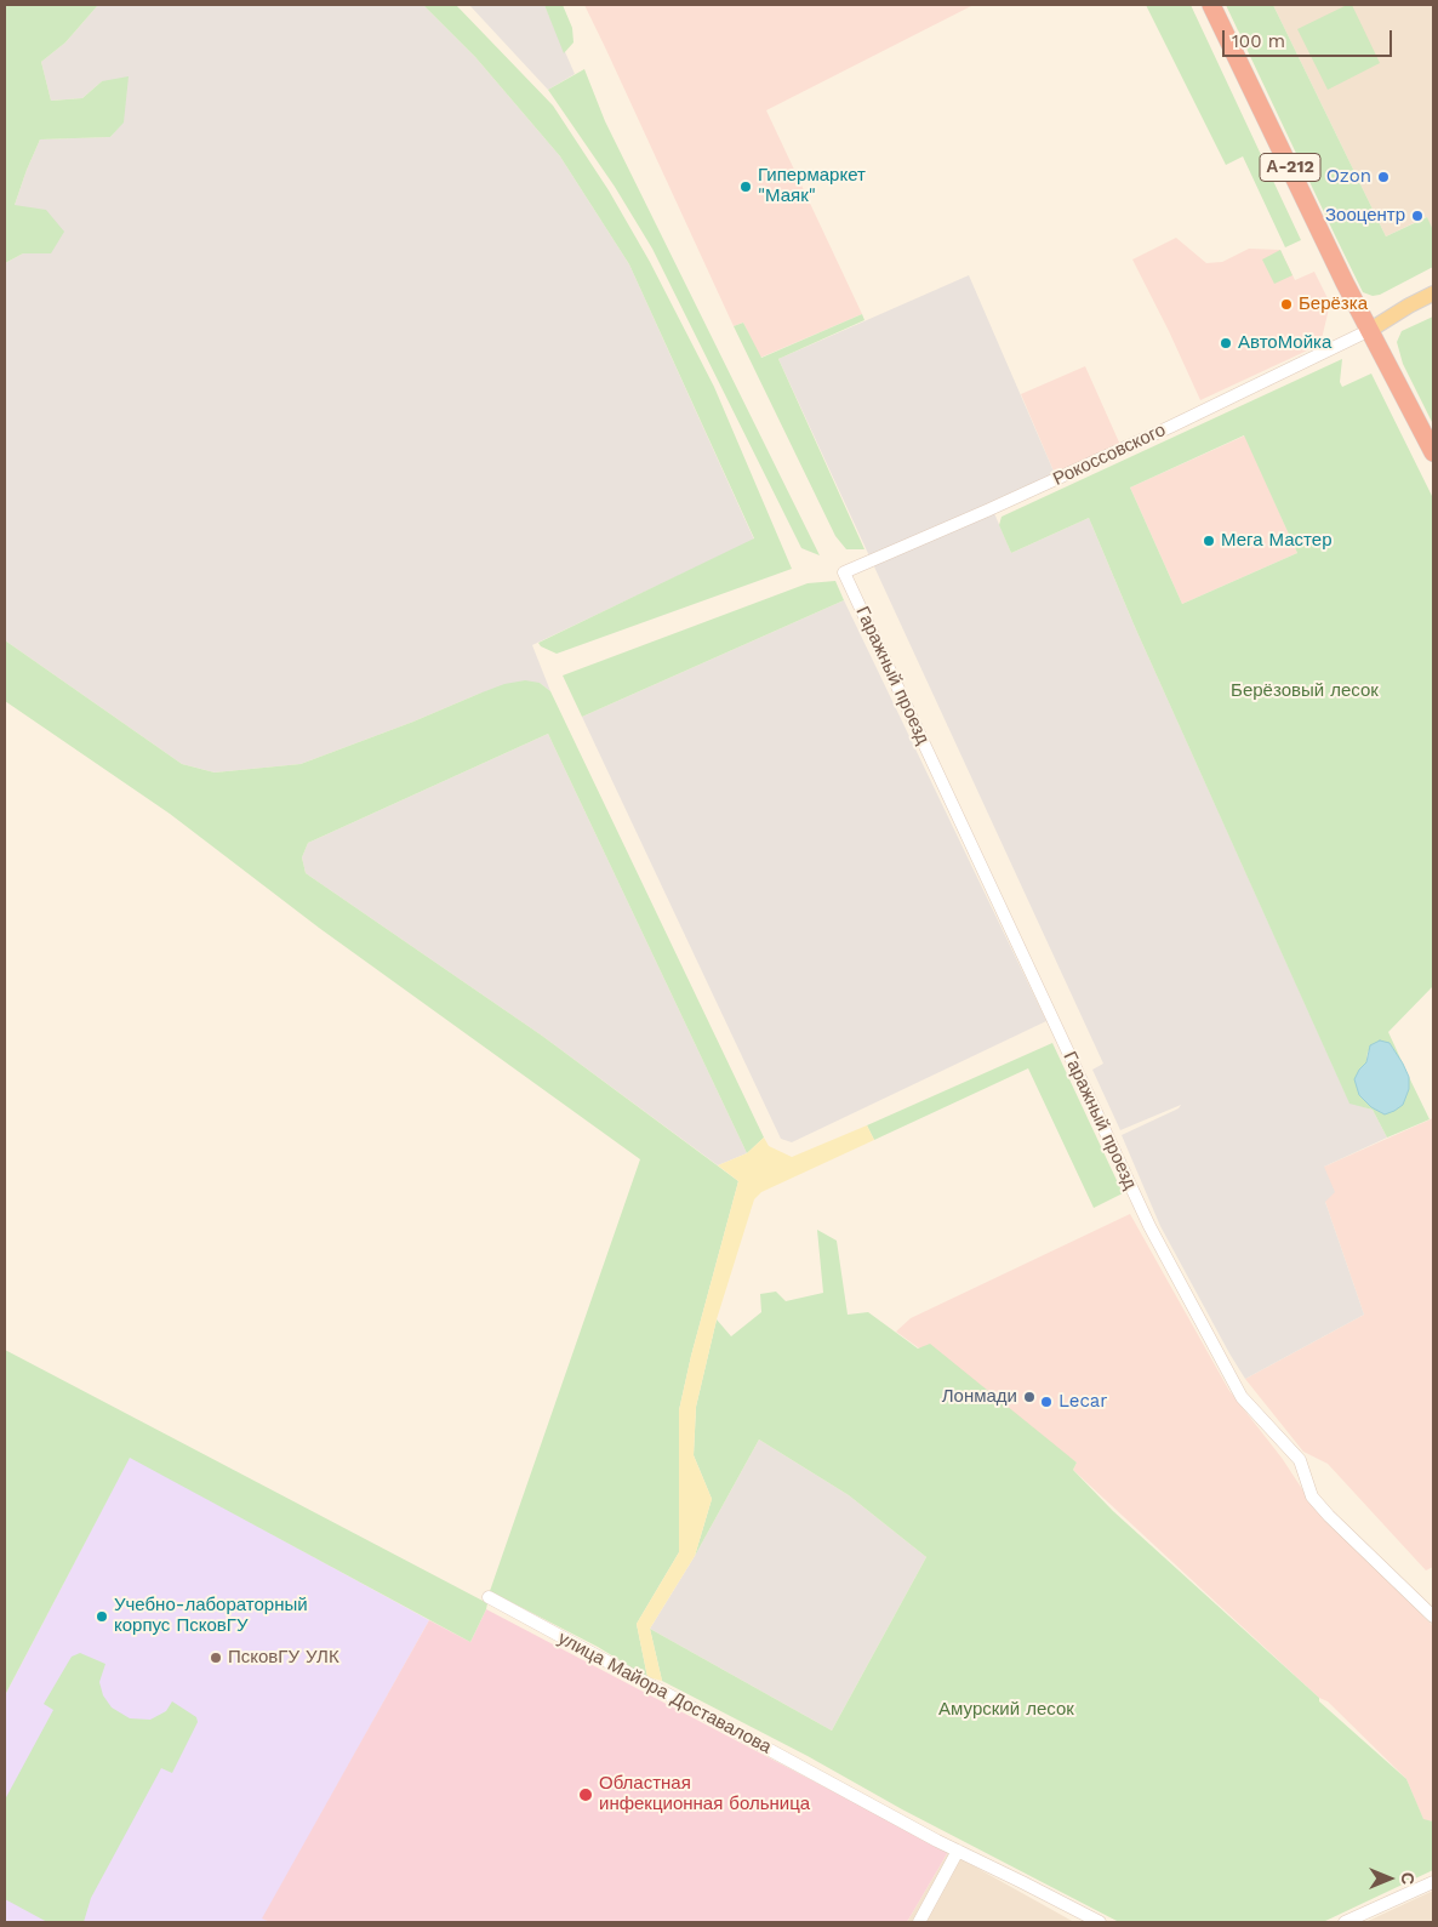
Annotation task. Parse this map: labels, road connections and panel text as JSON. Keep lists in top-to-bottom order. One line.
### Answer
{"streets":{"highway":["А-212"],"street":["Рокоссовского","Гаражный проезд","улица Майора Доставалова"]},"crossings":[["А-212","Рокоссовского"],["Рокоссовского","Гаражный проезд"]],"parks":["Берёзовый лесок","Амурский лесок"],"places":["Ozon","Гипермаркет \"Маяк\"","Зооцентр","Берёзка","АвтоМойка","Мега Мастер","Лонмади","Lecar","Учебно-лабораторный корпус ПсковГУ","ПсковГУ УЛК","Областная инфекционная больница"],"scale_bar":"100 m","north":"right"}
